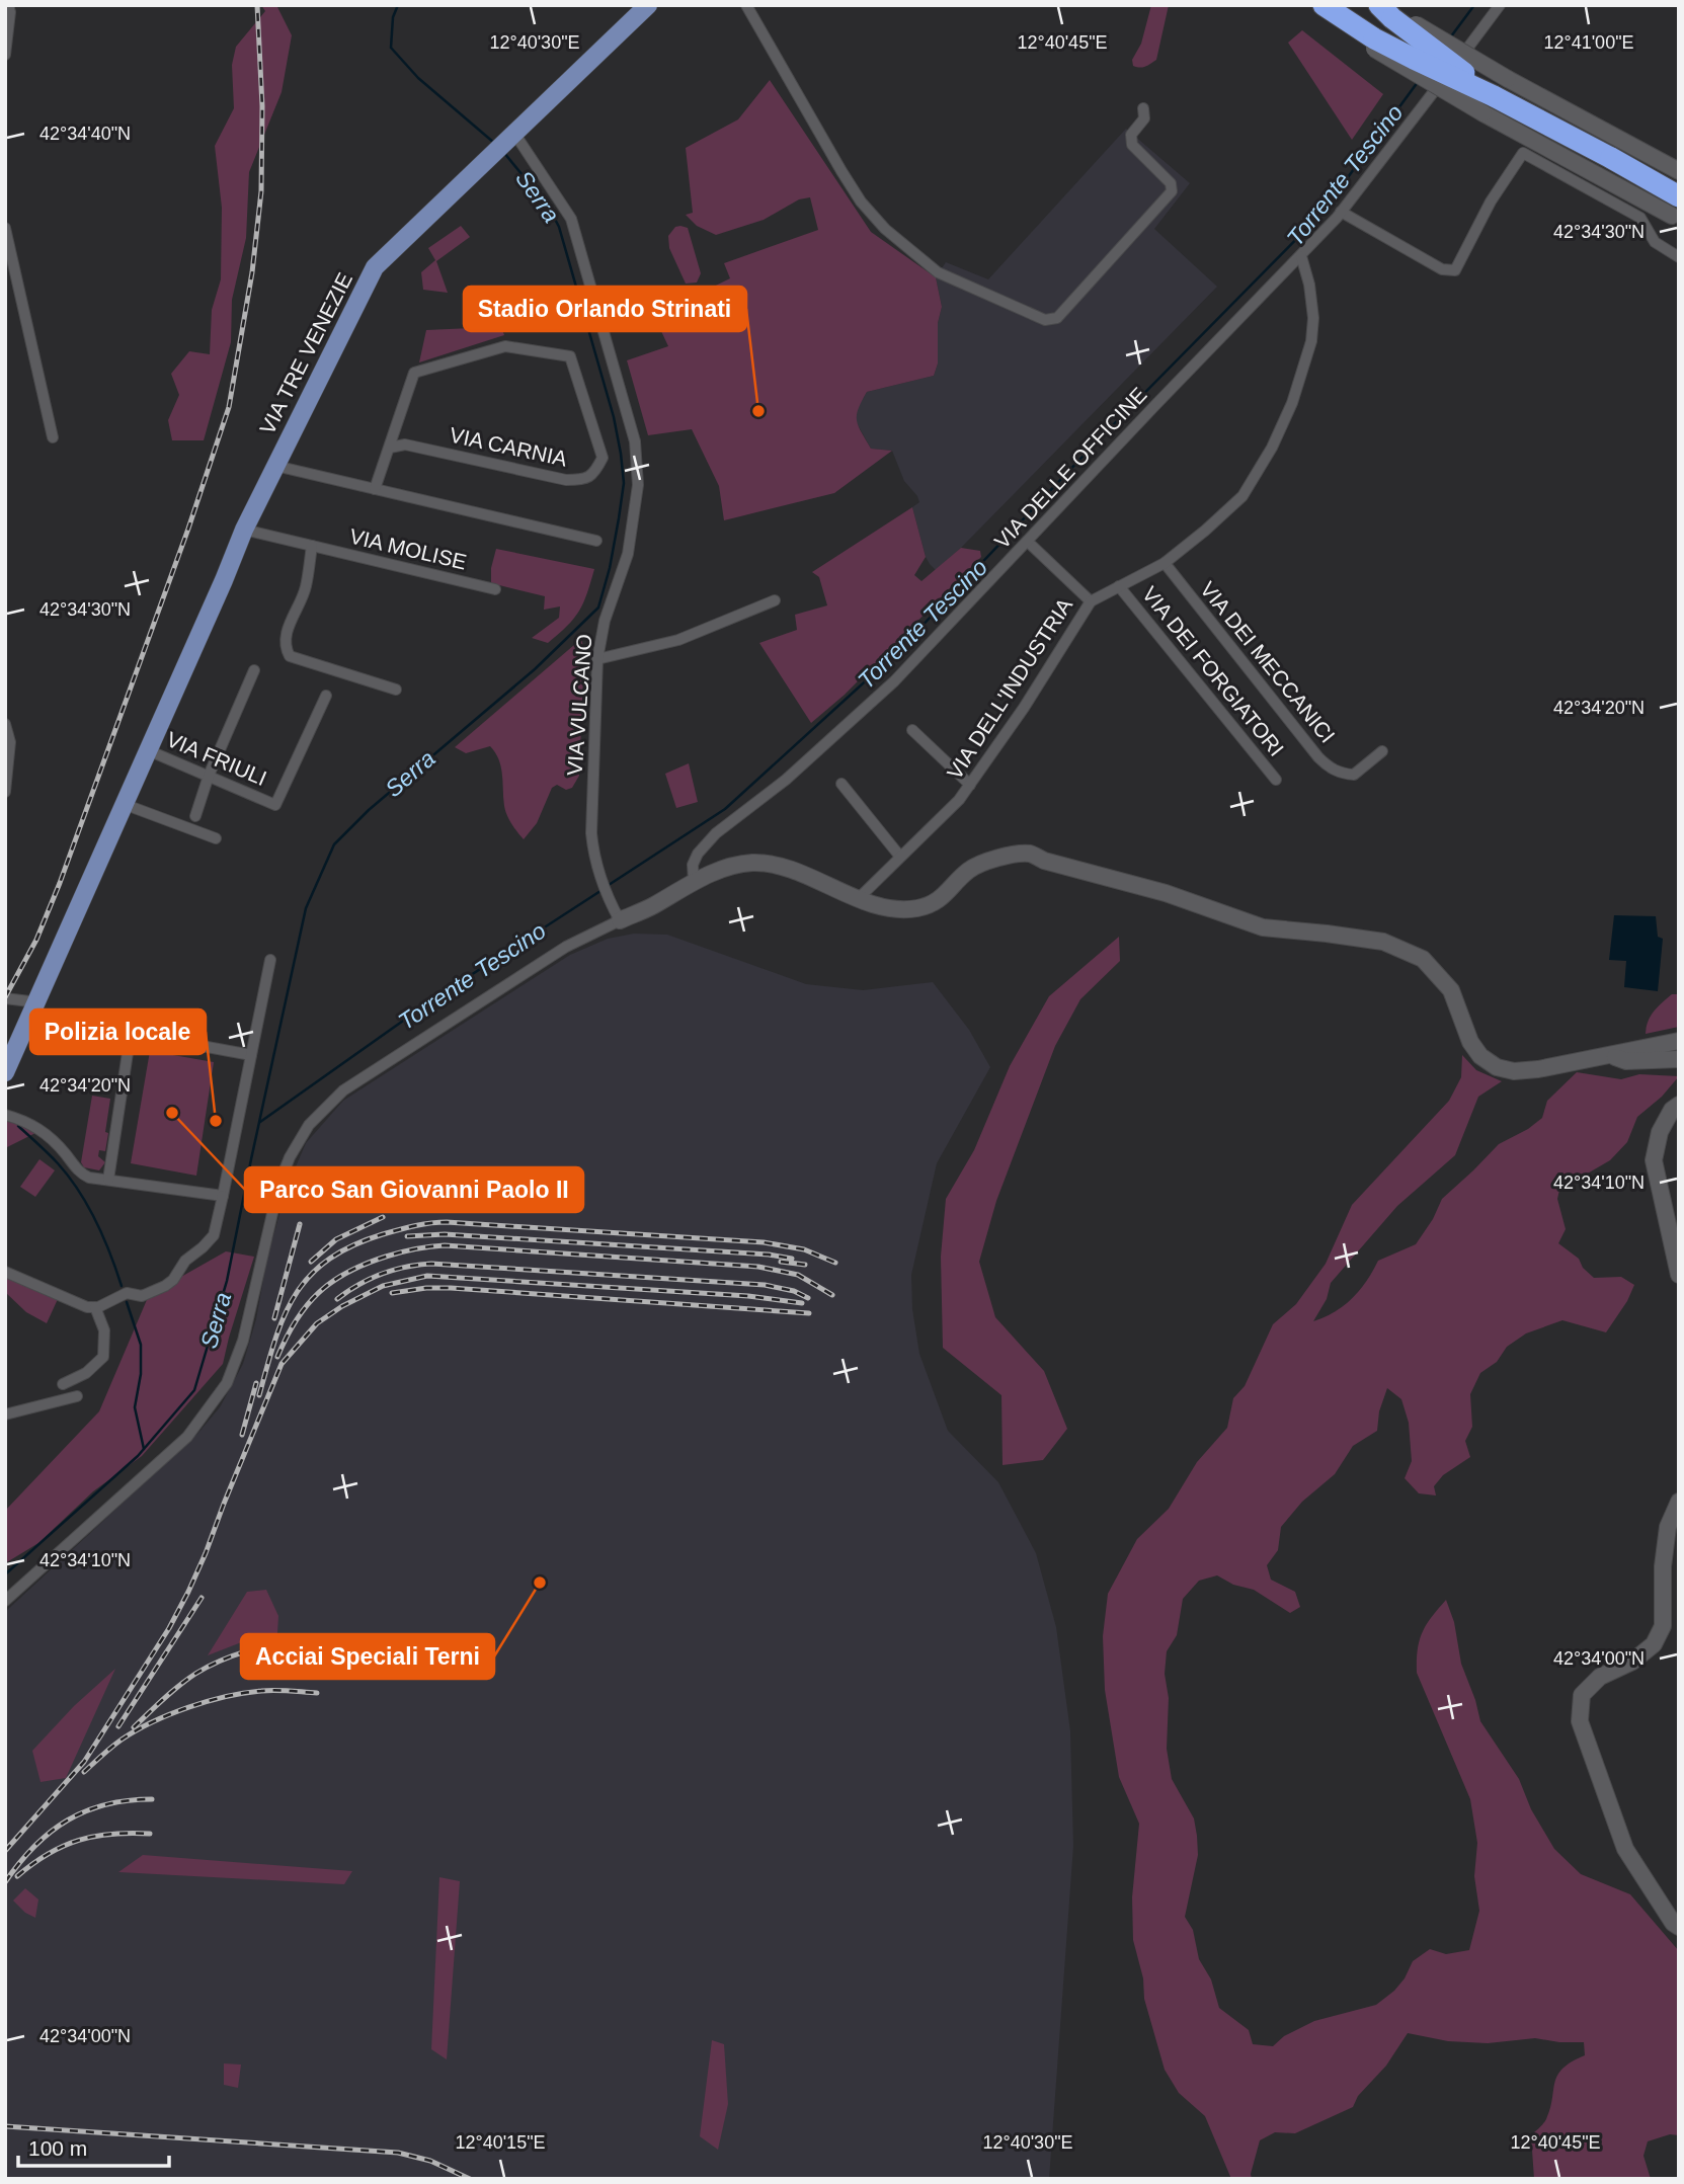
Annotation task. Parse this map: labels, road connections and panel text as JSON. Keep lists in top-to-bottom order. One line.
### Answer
{"streets":{"main road":["VIA TRE VENEZIE"],"street":["VIA CARNIA","VIA DELLE OFFICINE","VIA MOLISE","VIA DEI MECCANICI","VIA DEI FORGIATORI","VIA DELL'INDUSTRIA","VIA VULCANO","VIA FRIULI"]},"crossings":[["VIA TRE VENEZIE","VIA MOLISE"],["VIA TRE VENEZIE","VIA VULCANO"],["VIA TRE VENEZIE","VIA FRIULI"],["VIA DELLE OFFICINE","VIA DELL'INDUSTRIA"],["VIA DEI MECCANICI","VIA DELL'INDUSTRIA"],["VIA DEI FORGIATORI","VIA DELL'INDUSTRIA"]],"water":["Torrente Tescino","Serra"],"places":["Stadio Orlando Strinati","Parco San Giovanni Paolo II","Polizia locale","Acciai Speciali Terni"],"scale_bar":"100 m","coordinates":["12°40'30\"E","12°40'45\"E","12°41'00\"E","42°34'40\"N","42°34'30\"N","42°34'20\"N","42°34'10\"N","42°34'00\"N","12°40'15\"E"]}
